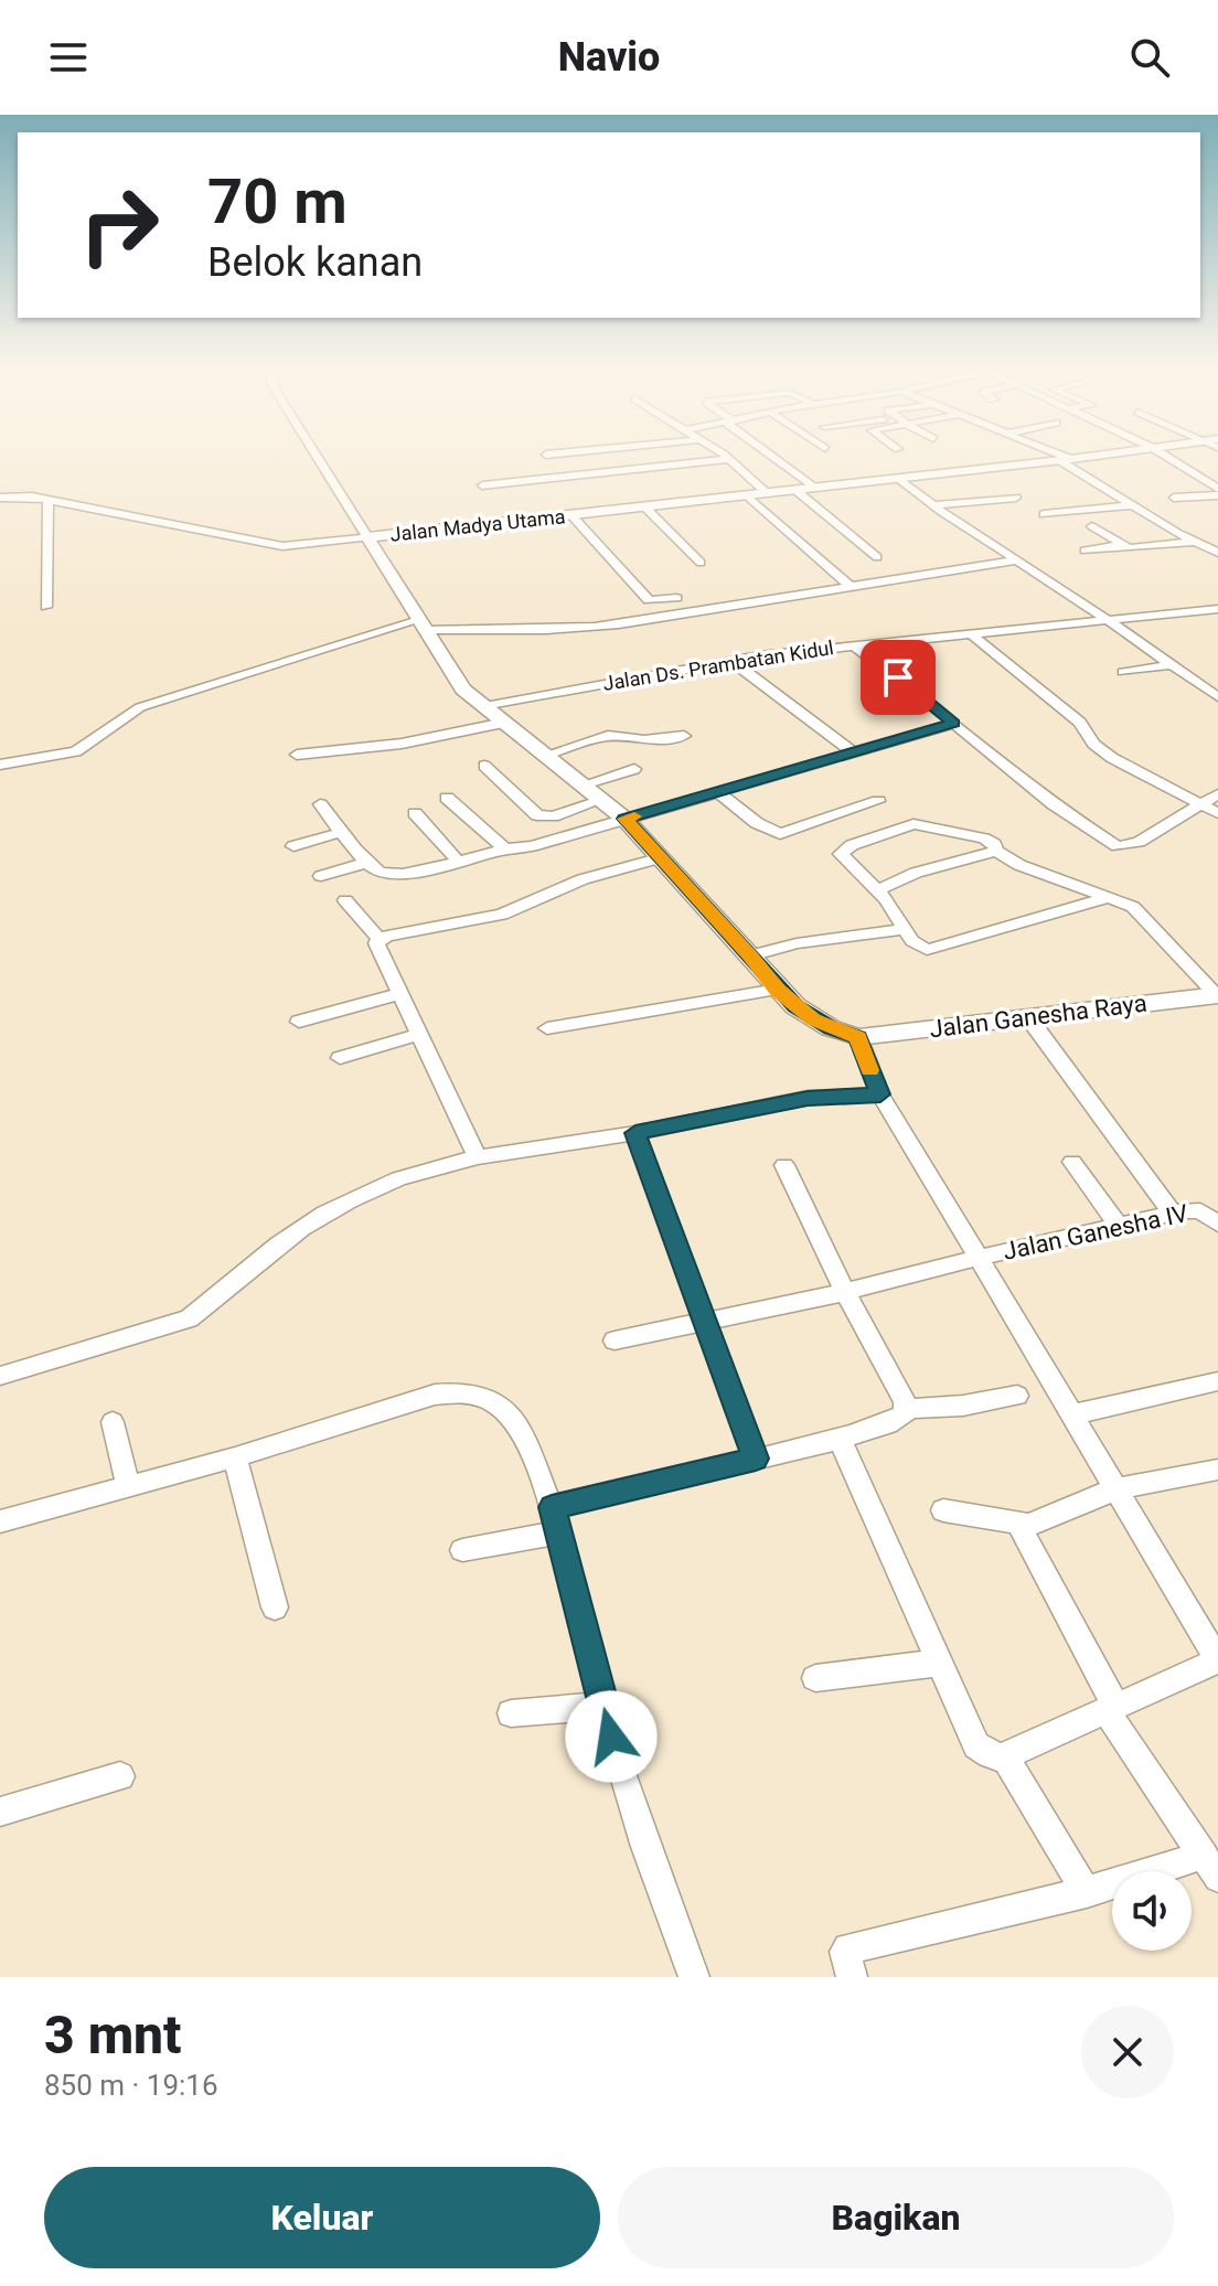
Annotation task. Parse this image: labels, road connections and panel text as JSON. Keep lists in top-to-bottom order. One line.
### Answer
{"streets":{"street":["Jalan Madya Utama","Jalan Ds. Prambatan Kidul","Jalan Ganesha Raya","Jalan Ganesha IV"]},"crossings":[["Jalan Ganesha Raya","Jalan Ganesha IV"]],"page":{"header":"Navio","turn":["70 m","Belok kanan"],"heading":["3 mnt","850 m · 19:16"],"buttons":["Keluar","Bagikan"]}}
